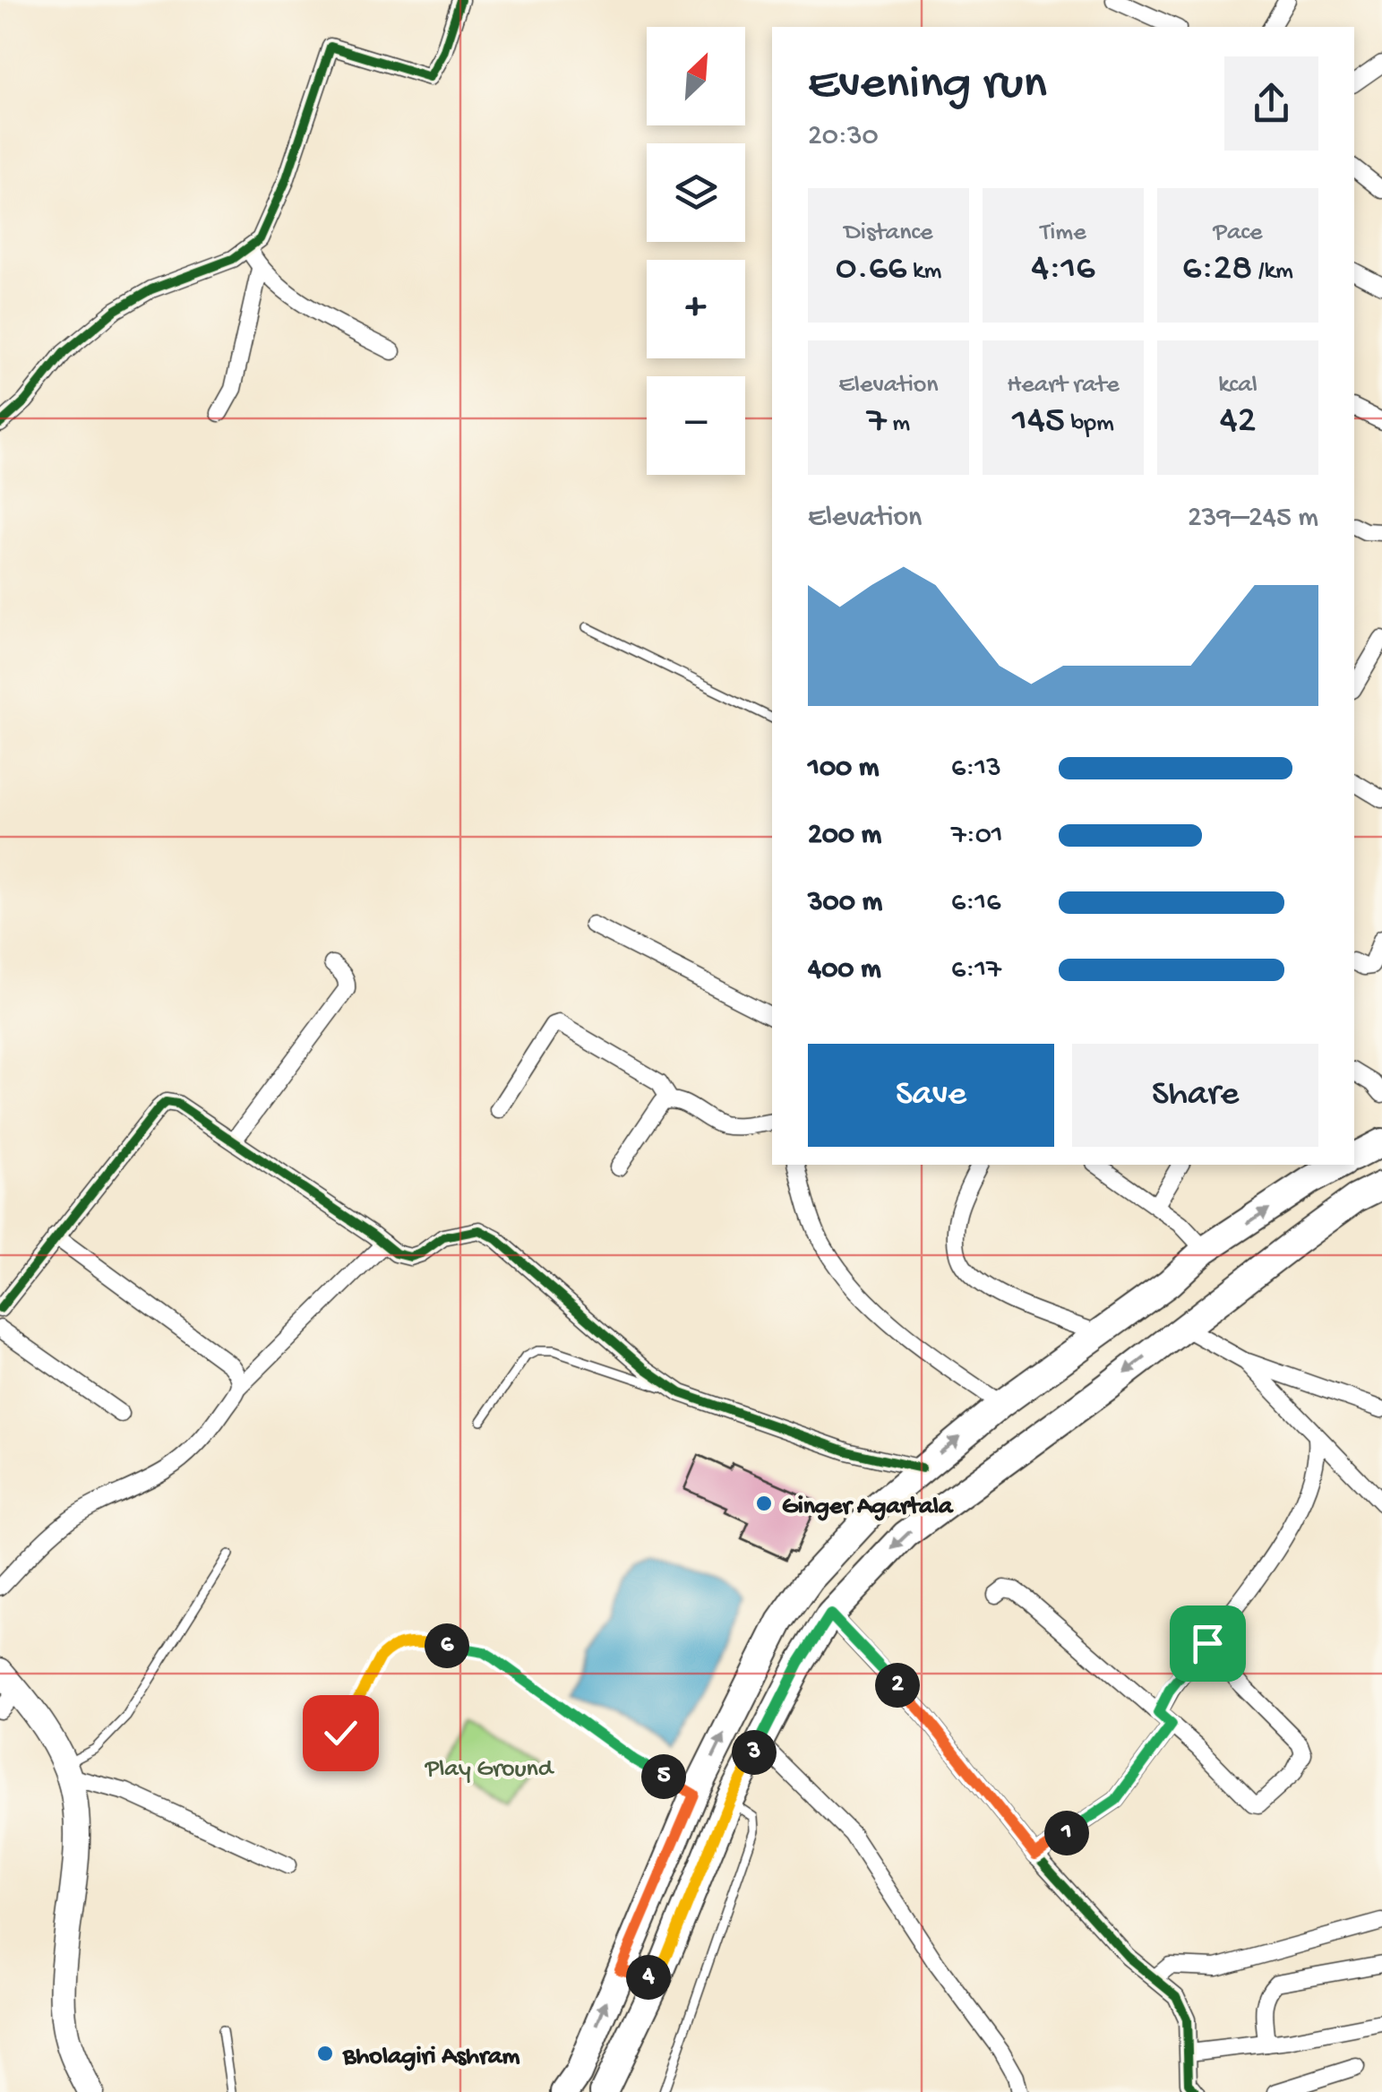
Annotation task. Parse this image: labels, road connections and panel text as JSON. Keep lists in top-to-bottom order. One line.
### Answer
{"parks":["Play Ground"],"places":["Ginger Agartala","Bholagiri Ashram"],"north":"top right","page":{"map_buttons":["+","−"],"heading":["Evening run","20:30"],"stats":[["Distance","0.66 km"],["Time","4:16"],["Pace","6:28 /km"],["Elevation","7 m"],["Heart rate","145 bpm"],["kcal","42"]],"chart":["Elevation","239–245 m"],"list":[{"name":"100 m","note":"6:13"},{"name":"200 m","note":"7:01"},{"name":"300 m","note":"6:16"},{"name":"400 m","note":"6:17"}],"buttons":["Save","Share"],"pins":["6","2","3","5","1","4"]}}
